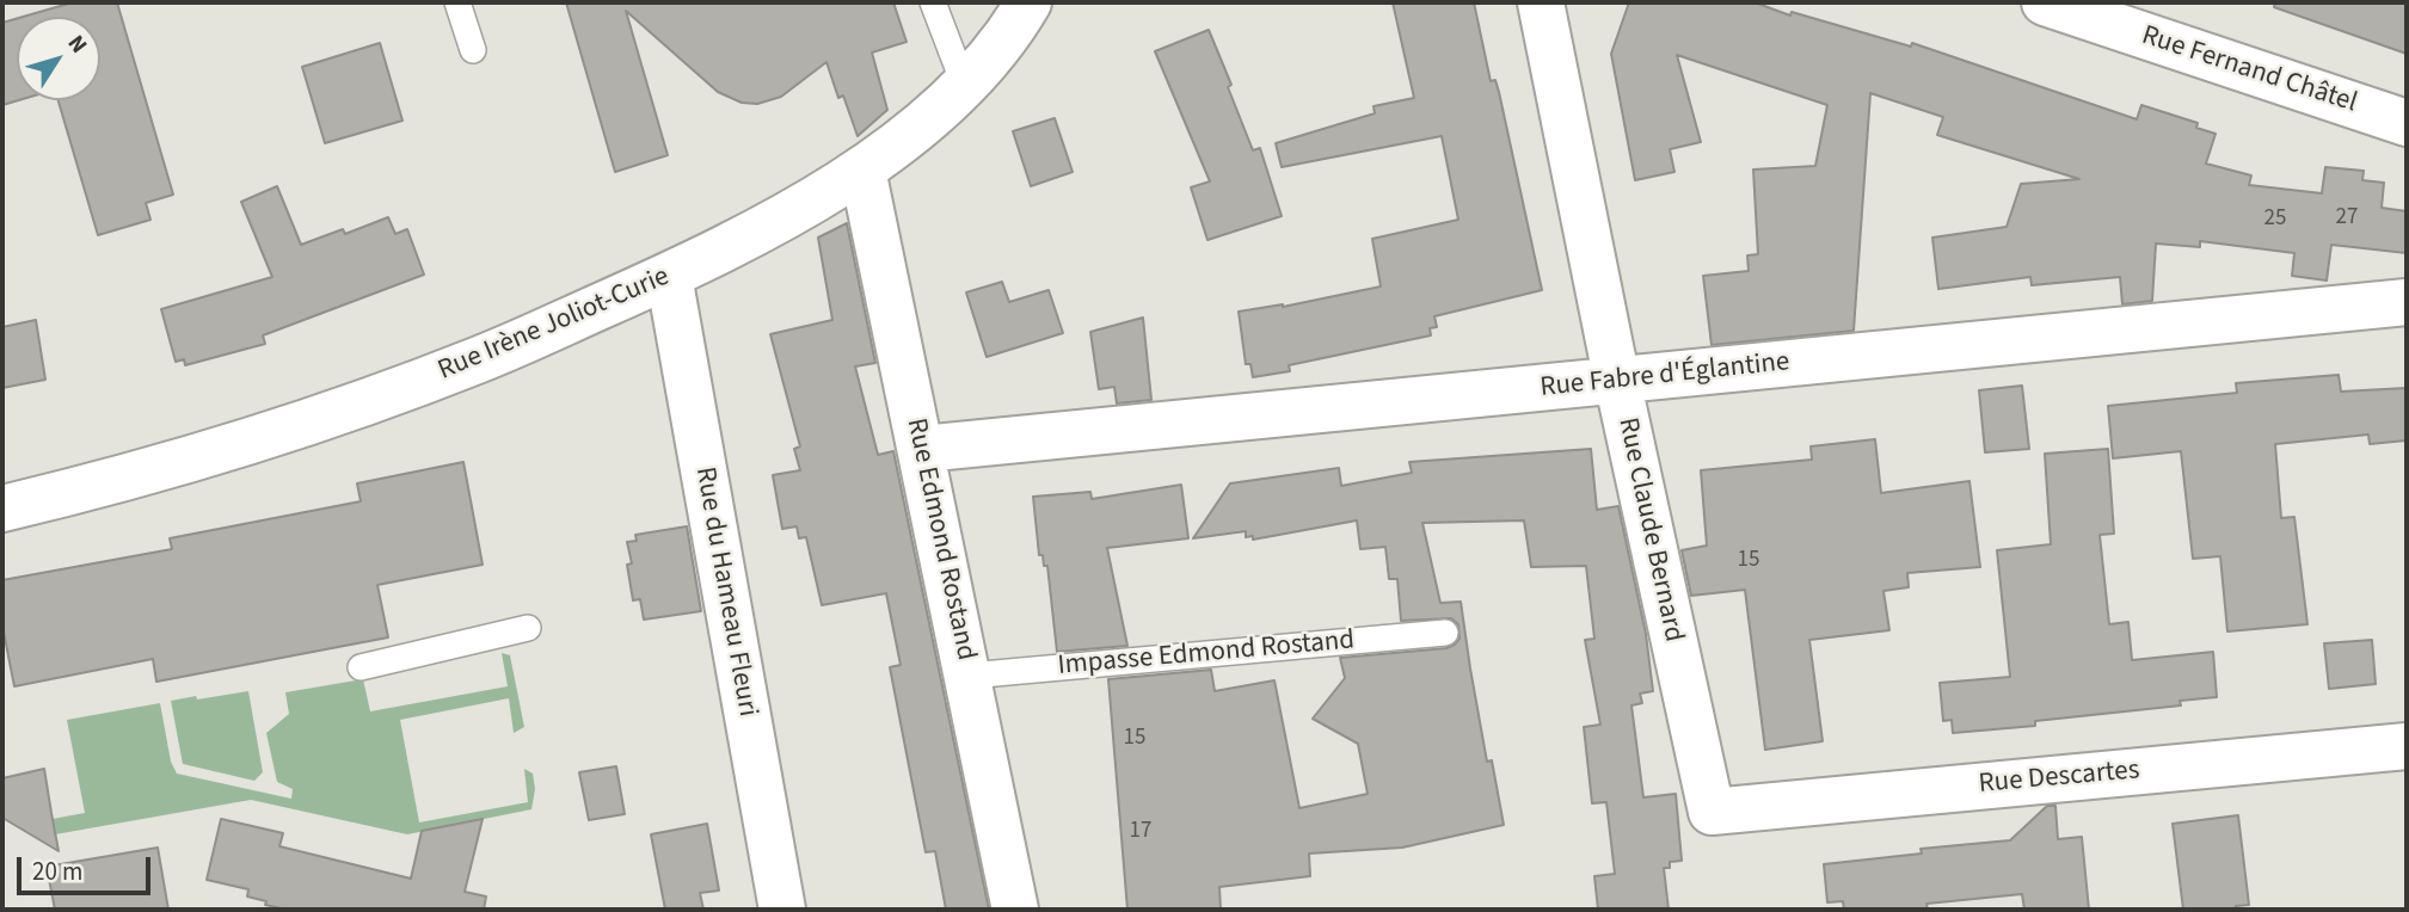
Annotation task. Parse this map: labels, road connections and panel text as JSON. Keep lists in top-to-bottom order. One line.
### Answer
{"streets":{"street":["Rue Fernand Châtel","Rue Irène Joliot-Curie","Rue Fabre d'Églantine","Rue Claude Bernard","Rue Edmond Rostand","Rue du Hameau Fleuri","Rue Descartes"],"lane":["Impasse Edmond Rostand"]},"crossings":[["Rue Irène Joliot-Curie","Rue Edmond Rostand"],["Rue Irène Joliot-Curie","Rue du Hameau Fleuri"],["Rue Fabre d'Églantine","Rue Claude Bernard"],["Rue Fabre d'Églantine","Rue Edmond Rostand"],["Rue Claude Bernard","Rue Descartes"],["Rue Edmond Rostand","Impasse Edmond Rostand"]],"house_numbers":["27","25","15","15","17"],"scale_bar":"20 m","north":"top right"}
